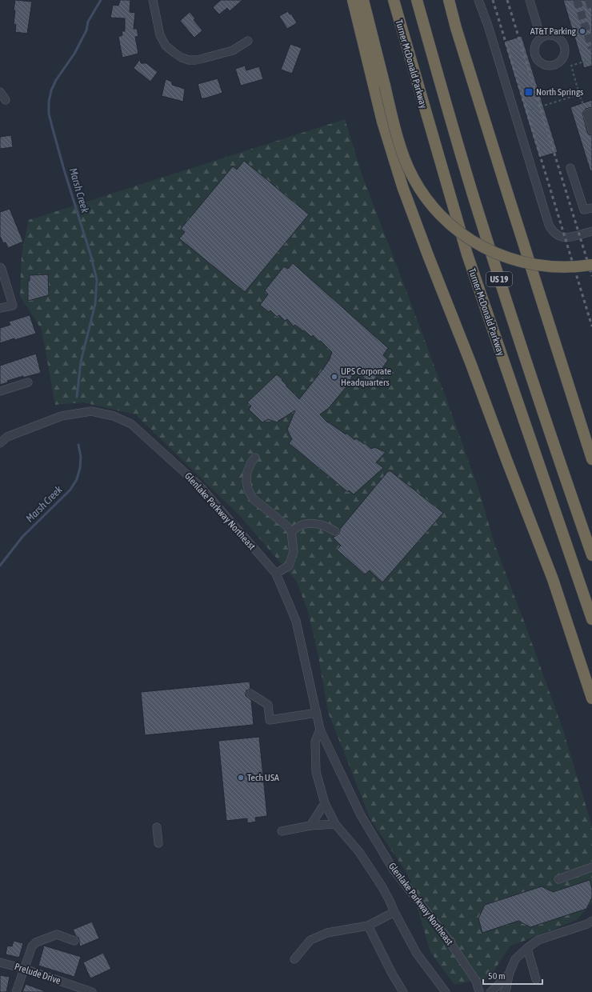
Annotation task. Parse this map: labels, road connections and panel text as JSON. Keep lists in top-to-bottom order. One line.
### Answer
{"streets":{"highway":["Turner McDonald Parkway","US 19"],"street":["Glenlake Parkway Northeast","Prelude Drive"]},"water":["Marsh Creek"],"places":{"other":["AT&T Parking","UPS Corporate Headquarters","Tech USA"],"transit":["North Springs"]},"scale_bar":"50 m"}
